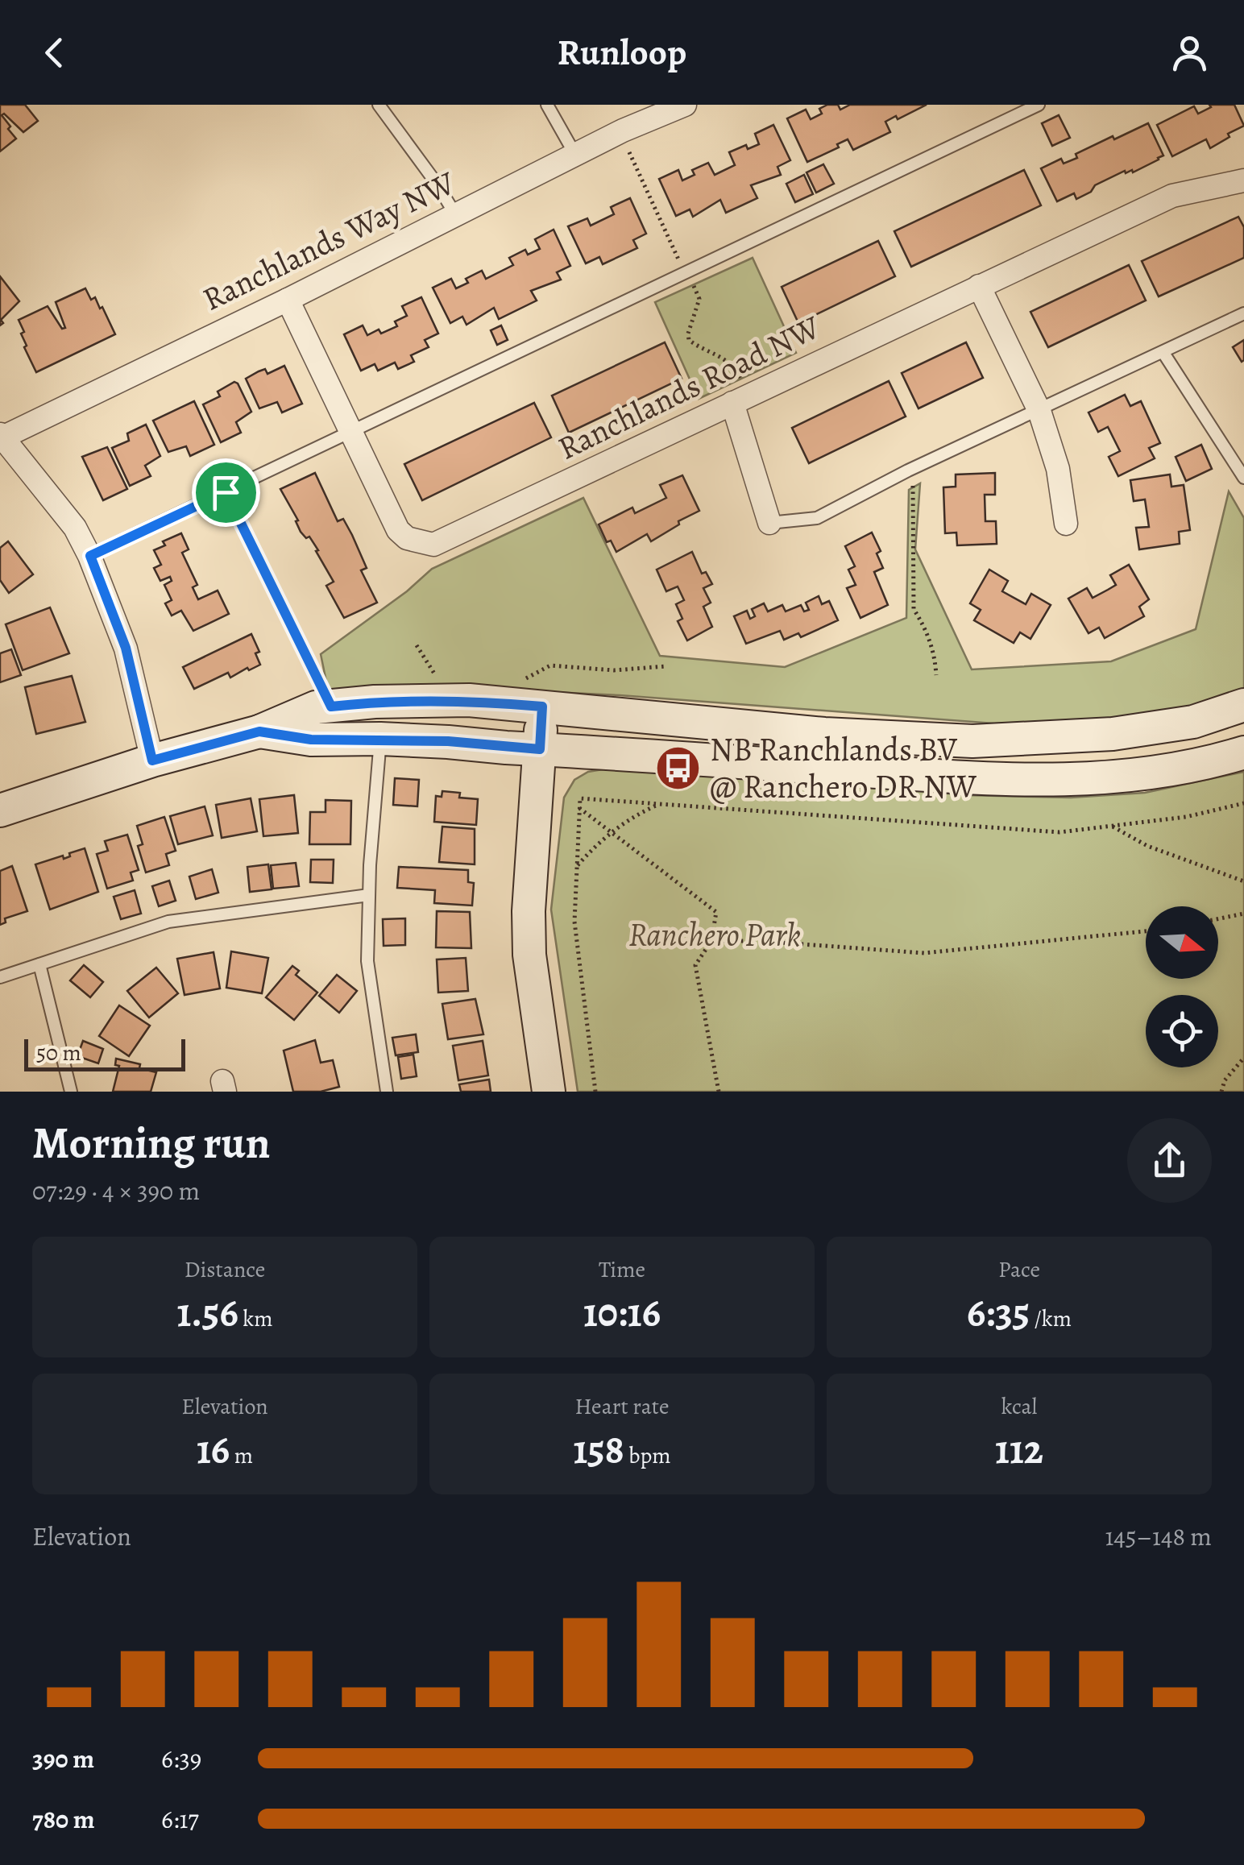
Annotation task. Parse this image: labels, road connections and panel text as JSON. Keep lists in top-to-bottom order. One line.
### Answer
{"streets":{"street":["Ranchlands Way NW","Ranchlands Road NW"]},"crossings":[["Ranchlands Way NW","Ranchlands Road NW"]],"parks":["Ranchero Park"],"places":{"bus stop":["NB Ranchlands BV @ Ranchero DR NW"]},"scale_bar":"50 m","north":"right","page":{"header":"Runloop","scale":"50 m","heading":["Morning run","07:29 · 4 × 390 m"],"stats":[["Distance","1.56 km"],["Time","10:16"],["Pace","6:35 /km"],["Elevation","16 m"],["Heart rate","158 bpm"],["kcal","112"]],"chart":["Elevation","145–148 m"],"list":[{"name":"390 m","note":"6:39"},{"name":"780 m","note":"6:17"}]}}
